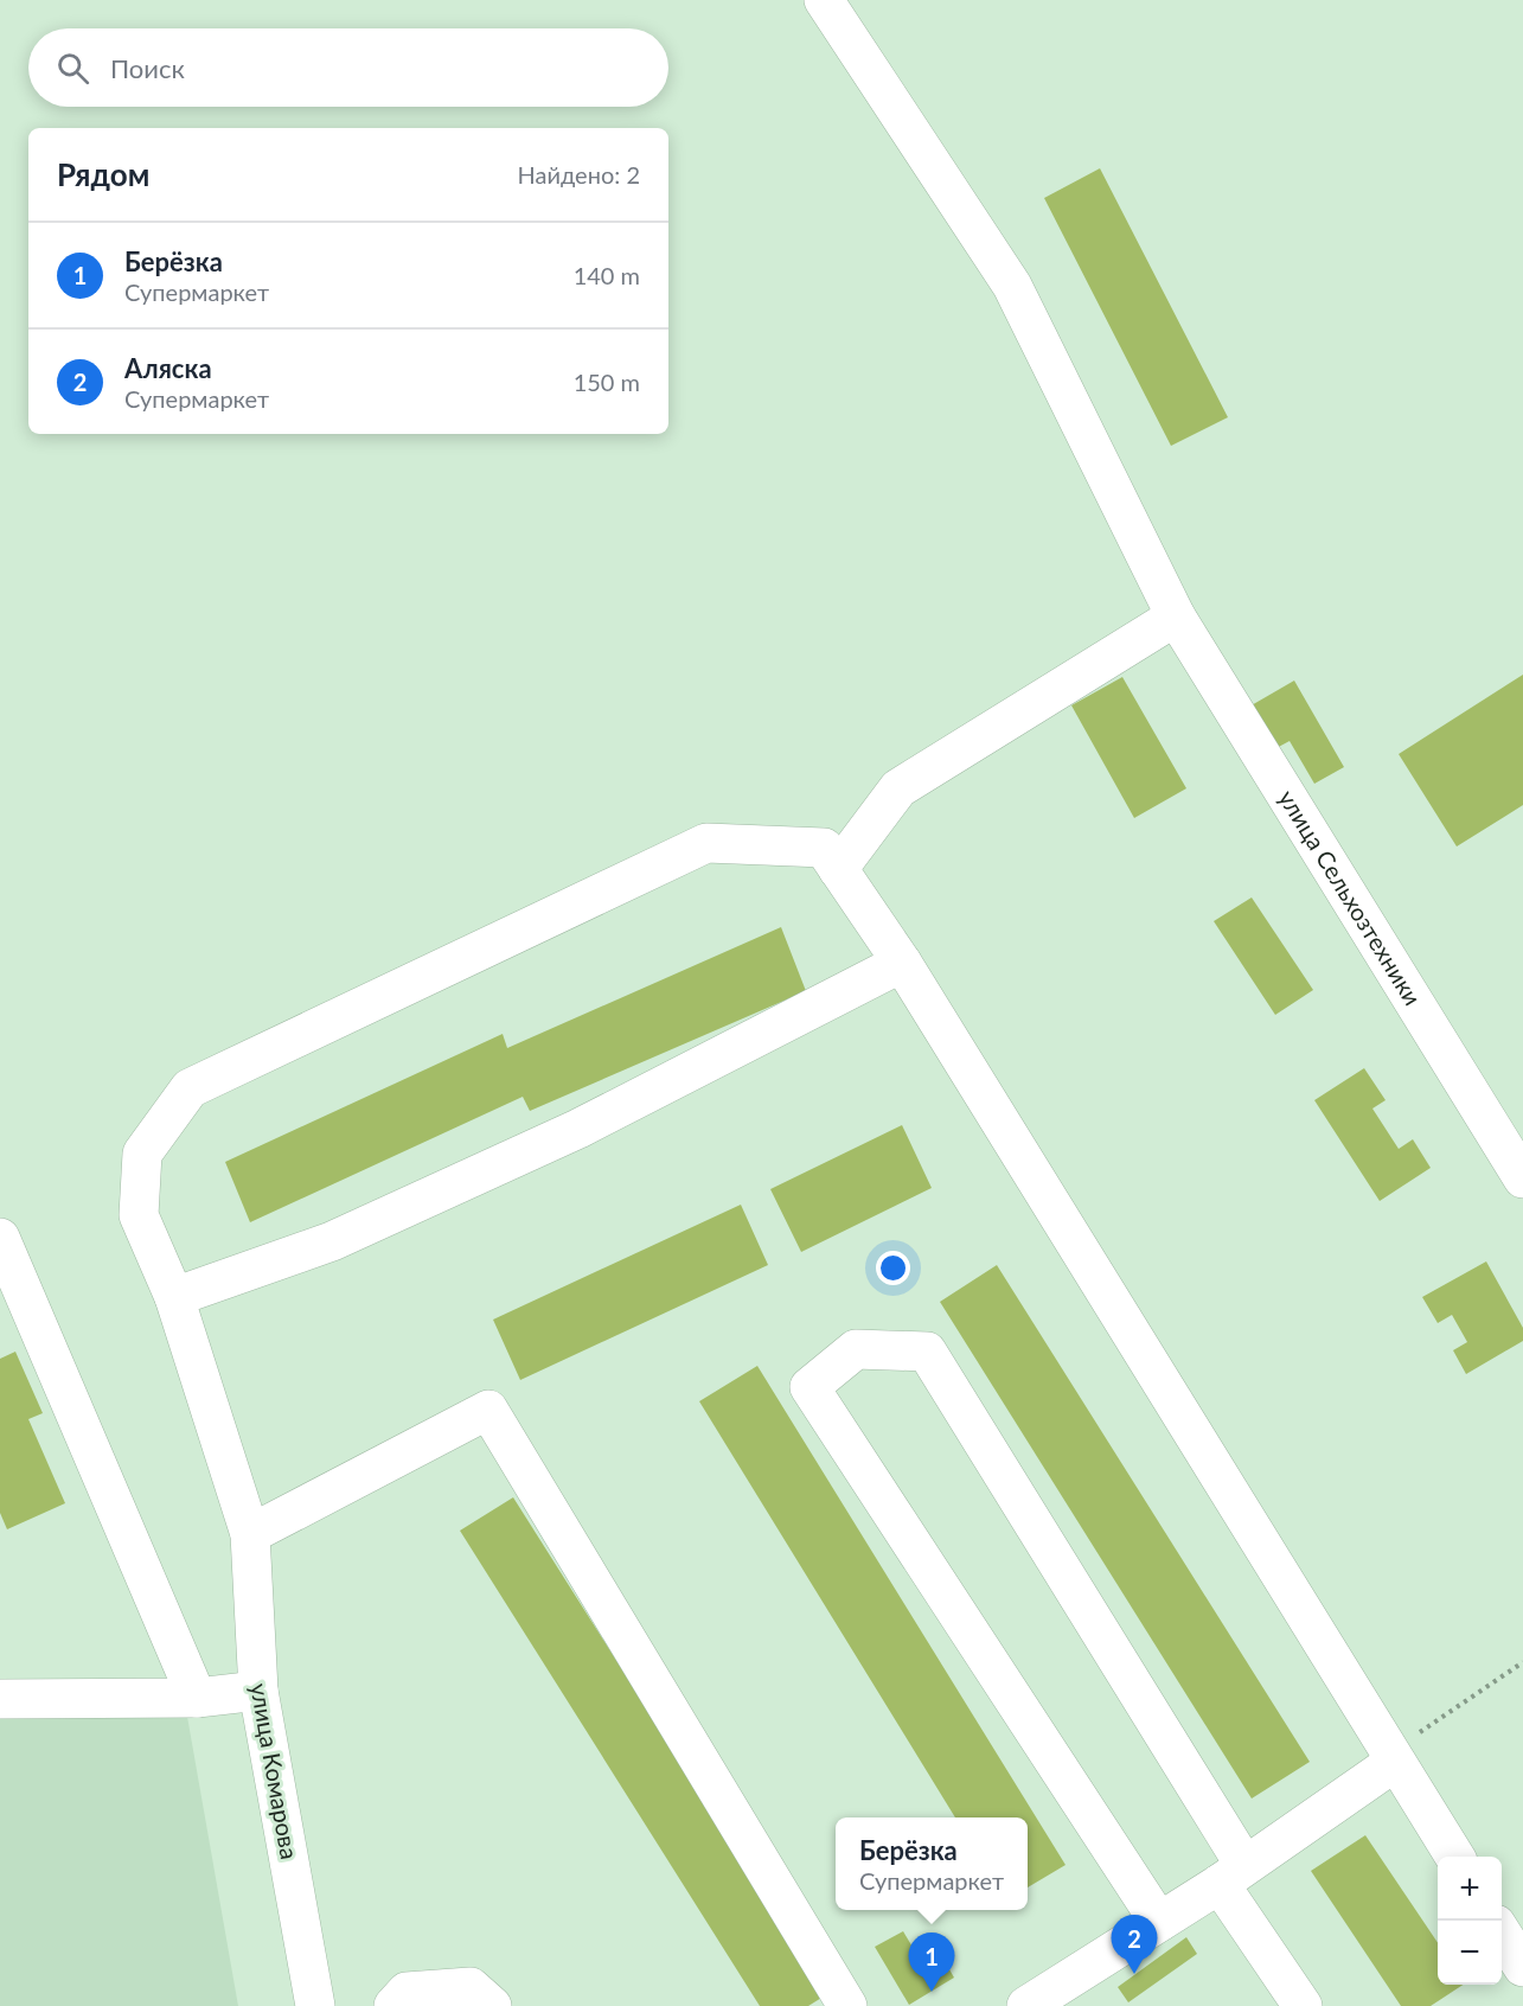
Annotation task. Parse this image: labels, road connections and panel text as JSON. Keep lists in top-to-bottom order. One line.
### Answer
{"streets":{"street":["улица Сельхозтехники","улица Комарова"]},"page":{"search":"Поиск","heading":["Рядом","Найдено: 2"],"list":[{"mark":"1","name":"Берёзка","note":"Супермаркет","value":"140 m"},{"mark":"2","name":"Аляска","note":"Супермаркет","value":"150 m"}],"popup":["Берёзка","Супермаркет"],"map_buttons":["+","−"],"pins":["2","1"]}}
